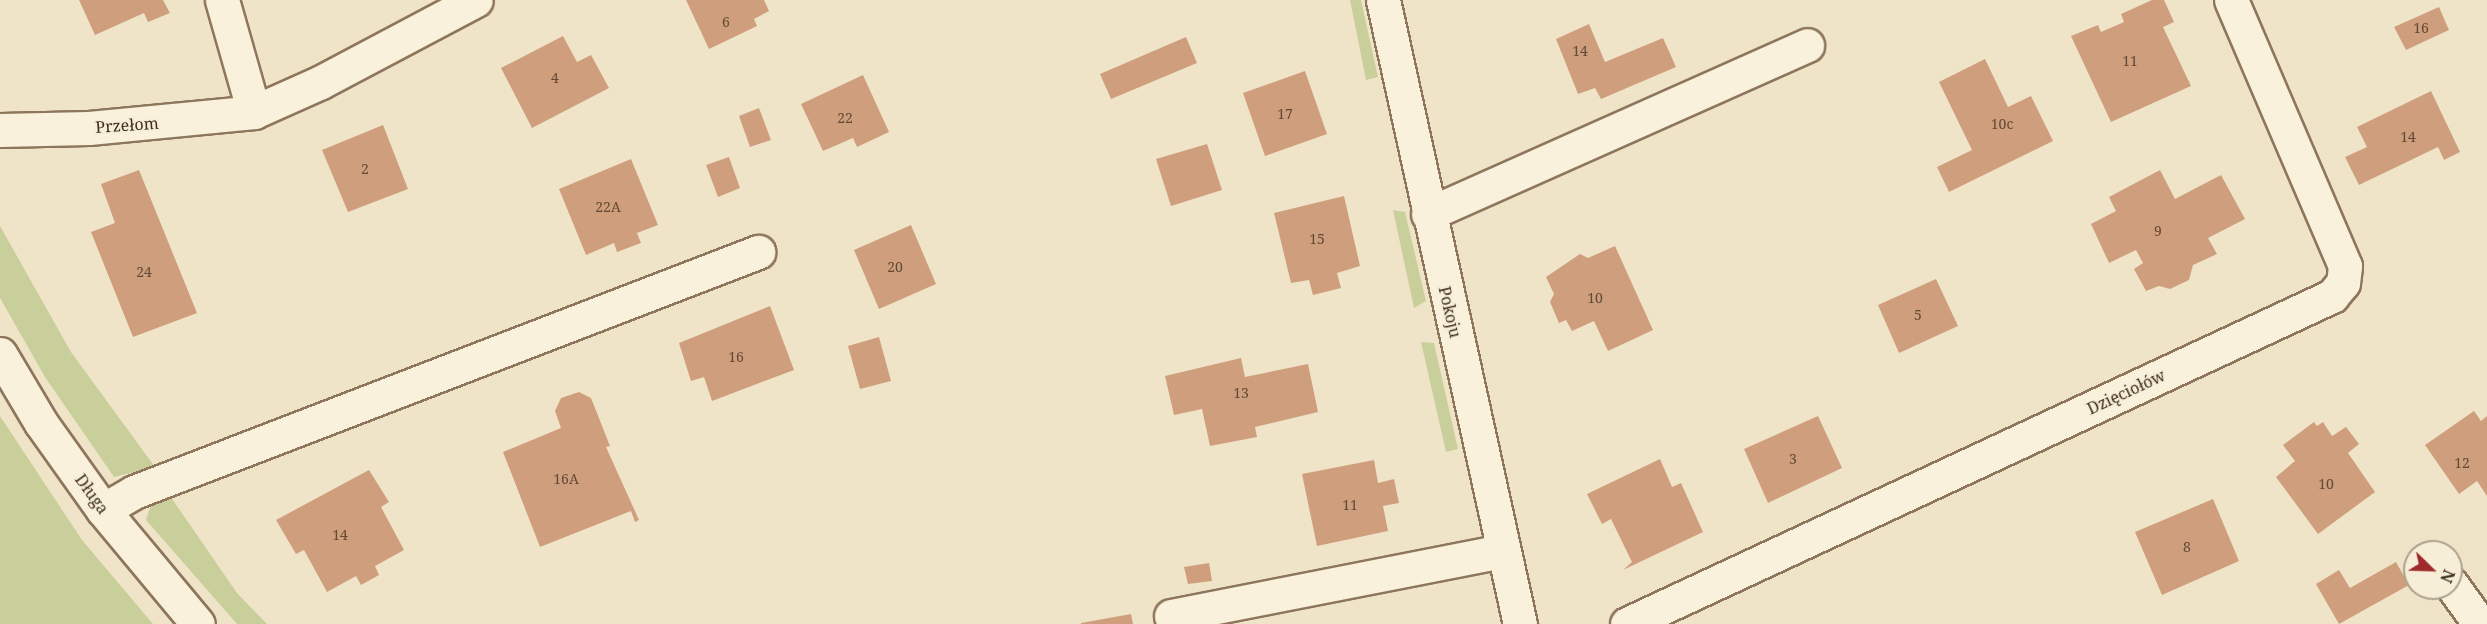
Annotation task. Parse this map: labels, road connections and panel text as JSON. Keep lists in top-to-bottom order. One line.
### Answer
{"streets":{"street":["Przełom","Pokoju","Dzięciołów","Długa"]},"house_numbers":["6","16","14","11","4","17","22","10c","14","2","22A","9","15","20","24","10","5","16","13","3","12","16A","10","11","14","8"],"north":"bottom right"}
